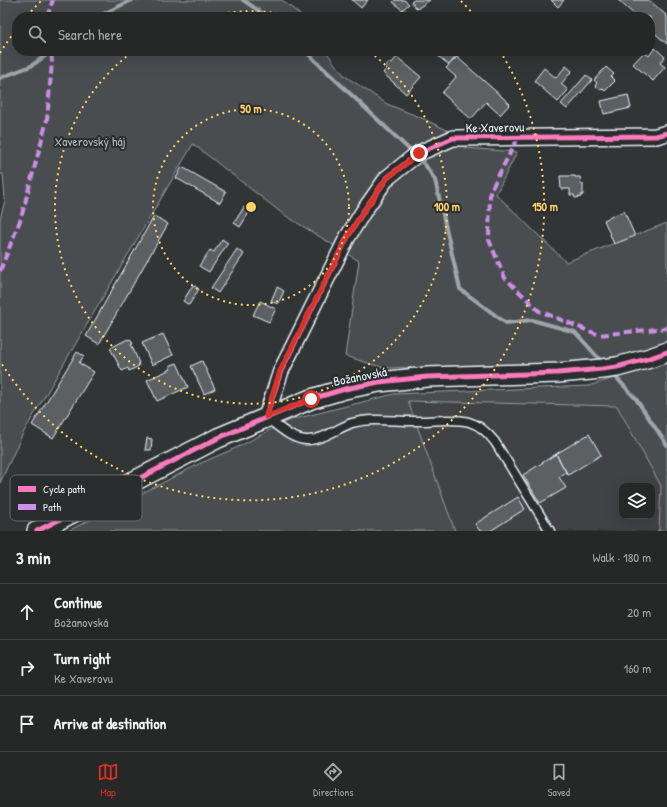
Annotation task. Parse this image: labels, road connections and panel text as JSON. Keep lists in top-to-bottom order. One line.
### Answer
{"streets":{"street":["Ke Xaverovu","Božanovská"]},"crossings":[["Ke Xaverovu","Božanovská"]],"parks":["Xaverovský háj"],"legend":["Cycle path","Path"],"page":{"search":"Search here","heading":["3 min","Walk · 180 m"],"list":[["Continue","Božanovská","20 m"],["Turn right","Ke Xaverovu","160 m"],"Arrive at destination"],"nav":["Map","Directions","Saved"]},"rings":["50 m","100 m","150 m"]}
